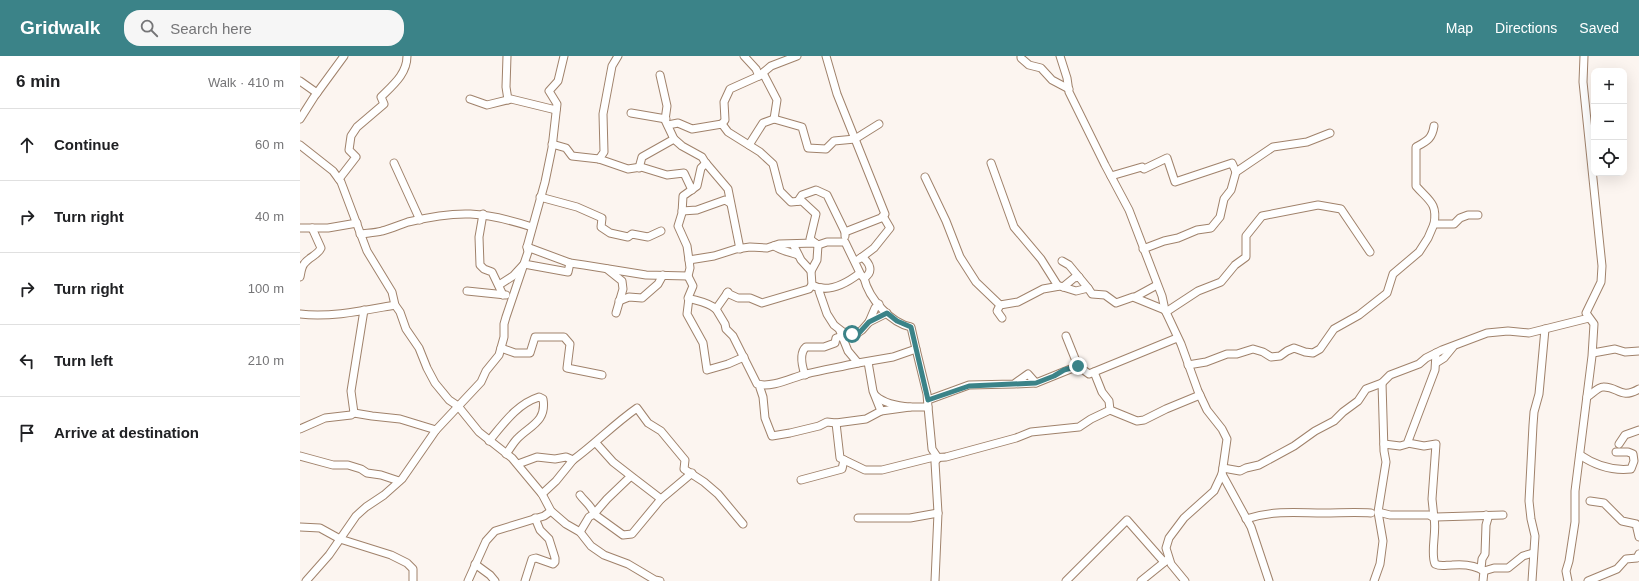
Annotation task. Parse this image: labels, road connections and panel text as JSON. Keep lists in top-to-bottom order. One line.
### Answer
{"page":{"header":"Gridwalk","search":"Search here","nav":["Map","Directions","Saved"],"heading":["6 min","Walk · 410 m"],"map_buttons":["+","−"],"list":[["Continue","60 m"],["Turn right","40 m"],["Turn right","100 m"],["Turn left","210 m"],"Arrive at destination"]}}
